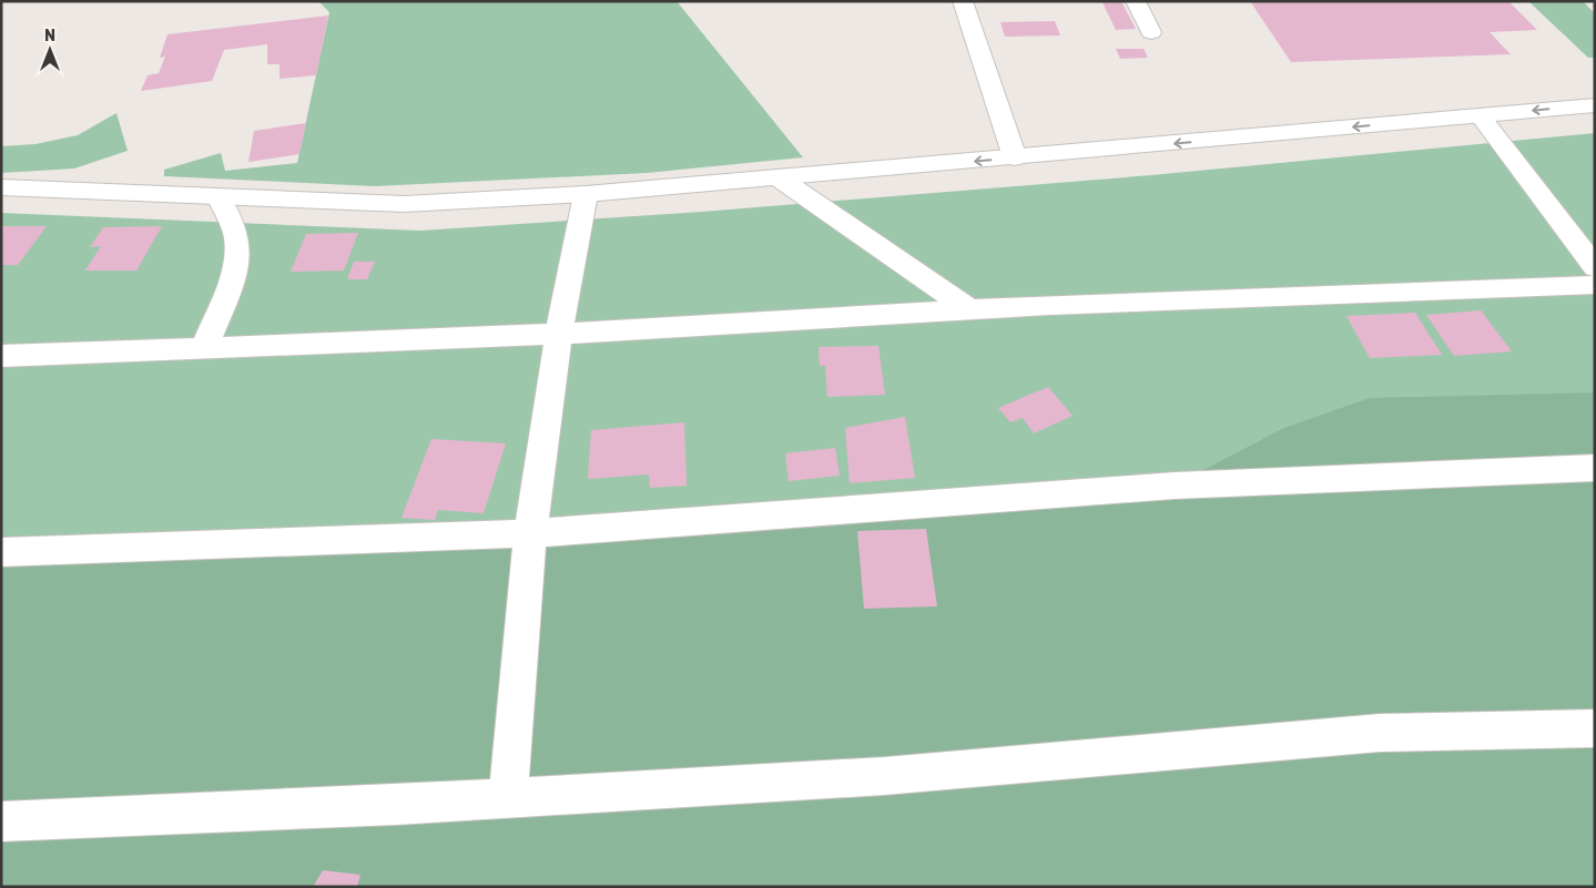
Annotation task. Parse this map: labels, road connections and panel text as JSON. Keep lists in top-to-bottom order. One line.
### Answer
{"north":"top"}
